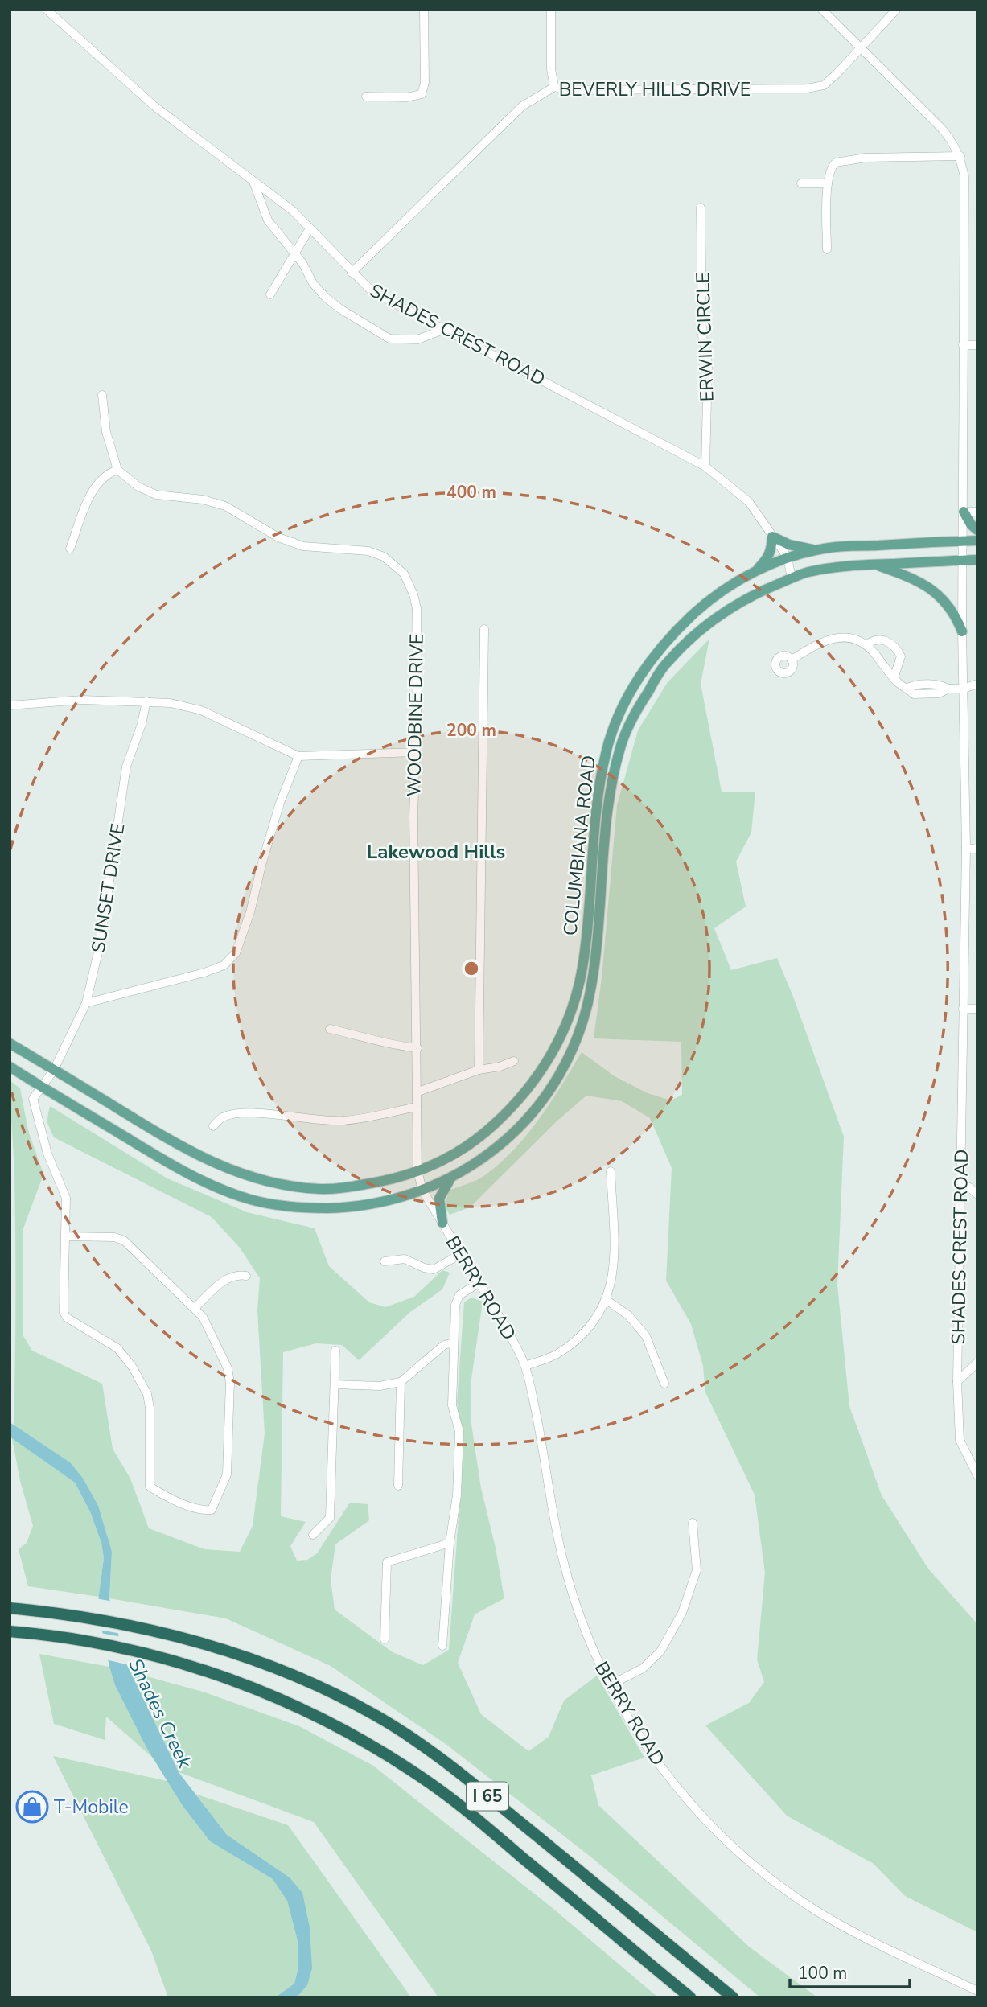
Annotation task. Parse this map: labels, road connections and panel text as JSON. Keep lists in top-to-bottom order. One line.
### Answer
{"streets":{"highway":["I 65"],"main road":["COLUMBIANA ROAD"],"street":["BEVERLY HILLS DRIVE","SHADES CREST ROAD","ERWIN CIRCLE","WOODBINE DRIVE","SUNSET DRIVE","BERRY ROAD"]},"crossings":[["BEVERLY HILLS DRIVE","SHADES CREST ROAD"],["SHADES CREST ROAD","ERWIN CIRCLE"],["SHADES CREST ROAD","COLUMBIANA ROAD"],["WOODBINE DRIVE","COLUMBIANA ROAD"],["WOODBINE DRIVE","BERRY ROAD"],["COLUMBIANA ROAD","SUNSET DRIVE"],["COLUMBIANA ROAD","BERRY ROAD"]],"districts":["Lakewood Hills"],"water":["Shades Creek"],"places":{"shop":["T-Mobile"]},"scale_bar":"100 m","rings":["400 m","200 m"]}
